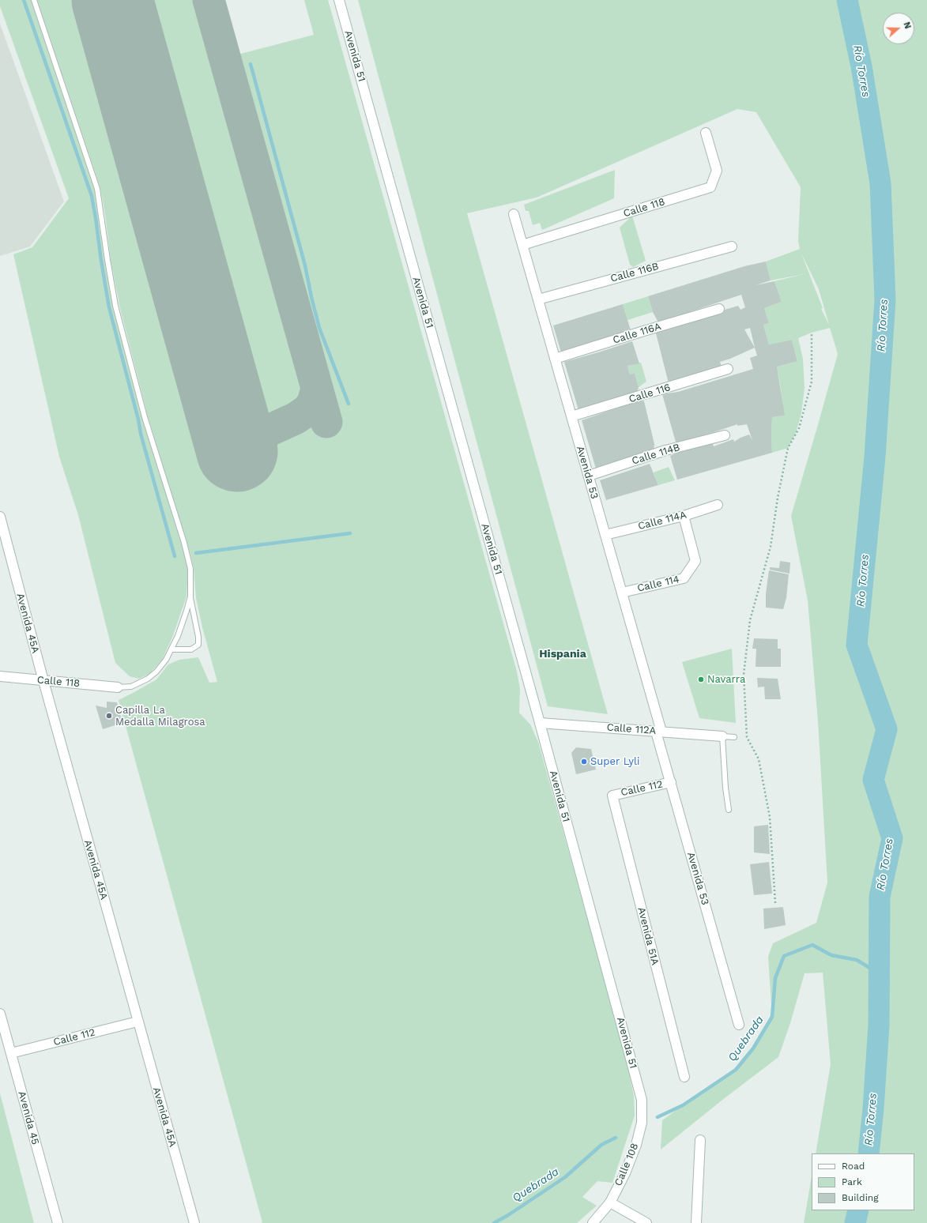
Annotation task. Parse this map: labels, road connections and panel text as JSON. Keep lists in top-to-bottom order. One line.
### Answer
{"streets":{"street":["Avenida 51","Calle 118","Calle 116B","Calle 116A","Calle 116","Calle 114B","Avenida 53","Calle 114A","Calle 114","Avenida 45A","Calle 112A","Calle 112","Avenida 51A","Avenida 45","Calle 108"]},"crossings":[["Avenida 51","Calle 112A"],["Avenida 51","Calle 108"],["Calle 118","Avenida 53"],["Calle 118","Avenida 45A"],["Calle 116B","Avenida 53"],["Calle 116A","Avenida 53"],["Calle 116","Avenida 53"],["Calle 114B","Avenida 53"],["Avenida 53","Calle 114A"],["Avenida 53","Calle 114"],["Avenida 53","Calle 112A"],["Avenida 53","Calle 112"],["Calle 114A","Calle 114"],["Avenida 45A","Calle 112"],["Calle 112","Avenida 51A"],["Calle 112","Avenida 45"]],"districts":["Hispania"],"water":["Río Torres","Quebrada"],"places":["Navarra","Capilla La Medalla Milagrosa","Super Lyli"],"legend":["Road","Park","Building"],"north":"right"}
